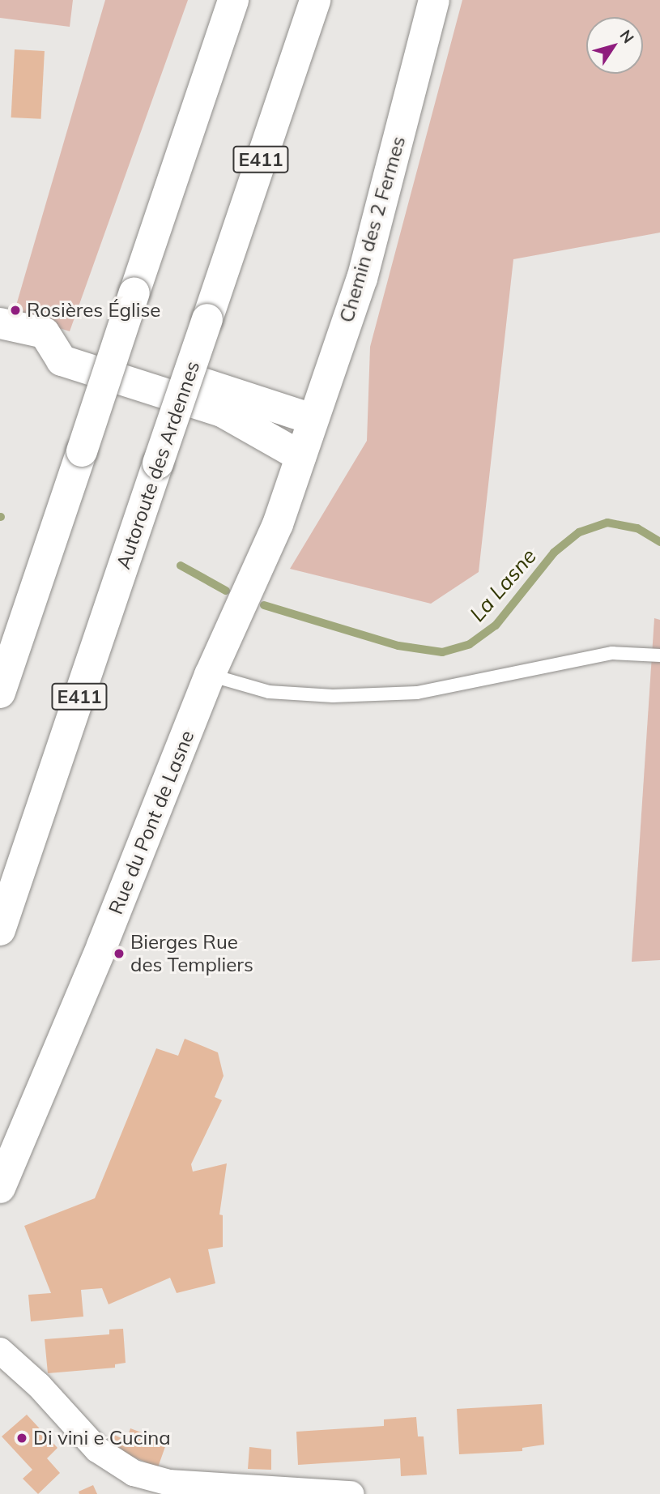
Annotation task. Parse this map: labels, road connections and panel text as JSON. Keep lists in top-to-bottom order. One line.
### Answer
{"streets":{"main road":["E411","Chemin des 2 Fermes","Autoroute des Ardennes","Rue du Pont de Lasne"]},"crossings":[["Chemin des 2 Fermes","Rue du Pont de Lasne"]],"water":["La Lasne"],"places":["Rosières Église","Bierges Rue des Templiers","Di vini e Cucina"],"north":"top right"}
